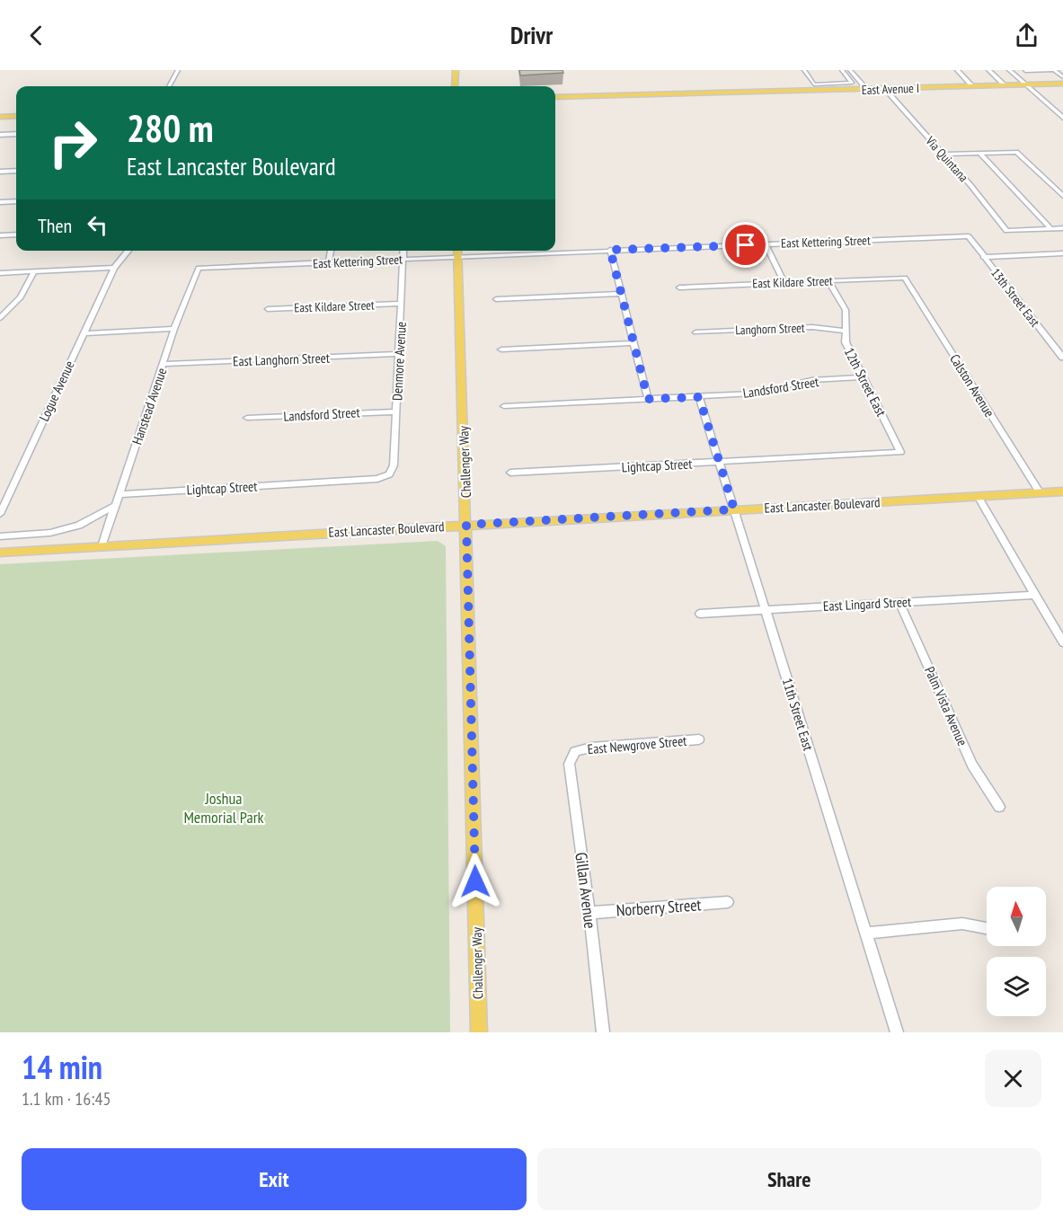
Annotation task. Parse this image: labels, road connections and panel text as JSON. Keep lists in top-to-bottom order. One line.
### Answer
{"streets":{"main road":["East Avenue I","Challenger Way","East Lancaster Boulevard"],"street":["Via Quintana","East Kettering Street","East Kildare Street","13th Street East","Langhorn Street","East Langhorn Street","Denmore Avenue","12th Street East","Calston Avenue","Landsford Street","Logue Avenue","Hanstead Avenue","Lightcap Street","East Lingard Street","Palm Vista Avenue","11th Street East","East Newgrove Street","Gillan Avenue","Norberry Street"]},"crossings":[["East Avenue I","Via Quintana"],["East Kettering Street","13th Street East"],["East Kettering Street","Denmore Avenue"],["East Kettering Street","Hanstead Avenue"],["East Kettering Street","Challenger Way"],["East Kildare Street","Denmore Avenue"],["East Kildare Street","12th Street East"],["East Kildare Street","Calston Avenue"],["Langhorn Street","12th Street East"],["East Langhorn Street","Denmore Avenue"],["East Langhorn Street","Hanstead Avenue"],["Denmore Avenue","Landsford Street"],["Denmore Avenue","Lightcap Street"],["12th Street East","Landsford Street"],["12th Street East","Lightcap Street"],["Calston Avenue","East Lancaster Boulevard"],["Landsford Street","11th Street East"],["Hanstead Avenue","Lightcap Street"],["Hanstead Avenue","East Lancaster Boulevard"],["Challenger Way","East Lancaster Boulevard"],["Lightcap Street","11th Street East"],["East Lancaster Boulevard","11th Street East"],["East Lingard Street","Palm Vista Avenue"],["East Lingard Street","11th Street East"],["East Newgrove Street","Gillan Avenue"],["Gillan Avenue","Norberry Street"]],"parks":["Joshua Memorial Park"],"north":"top","page":{"header":"Drivr","turn":["280 m","East Lancaster Boulevard"],"then":"Then","heading":["14 min","1.1 km · 16:45"],"buttons":["Exit","Share"]}}
